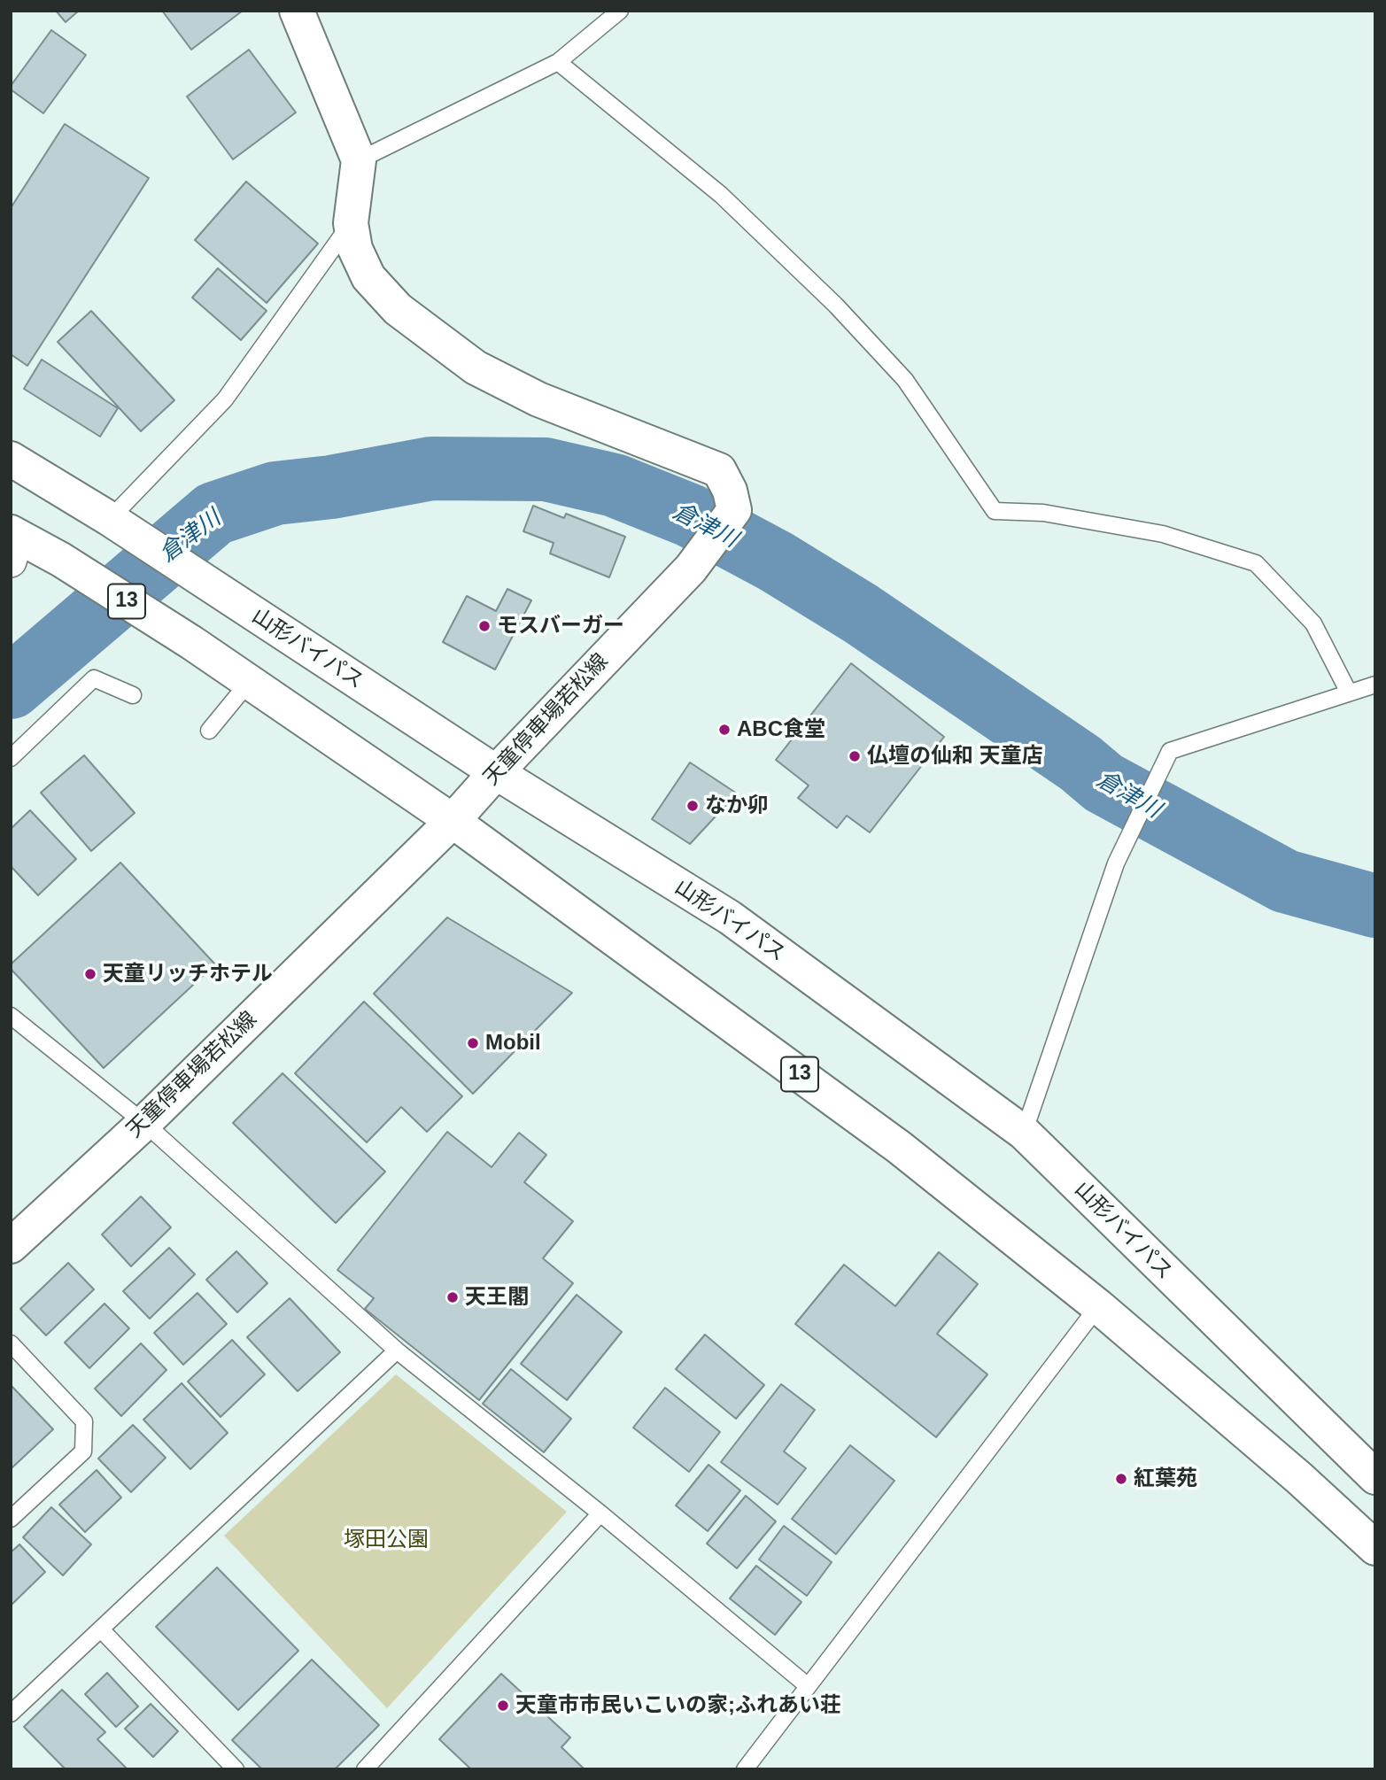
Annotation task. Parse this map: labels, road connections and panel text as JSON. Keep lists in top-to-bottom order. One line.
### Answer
{"streets":{"main road":["13","山形バイパス","天童停車場若松線"]},"crossings":[["13","天童停車場若松線"],["山形バイパス","天童停車場若松線"]],"water":["倉津川"],"parks":["塚田公園"],"places":["モスバーガー","ABC食堂","仏壇の仙和 天童店","なか卯","天童リッチホテル","Mobil","天王閣","紅葉苑","天童市市民いこいの家;ふれあい荘"]}
